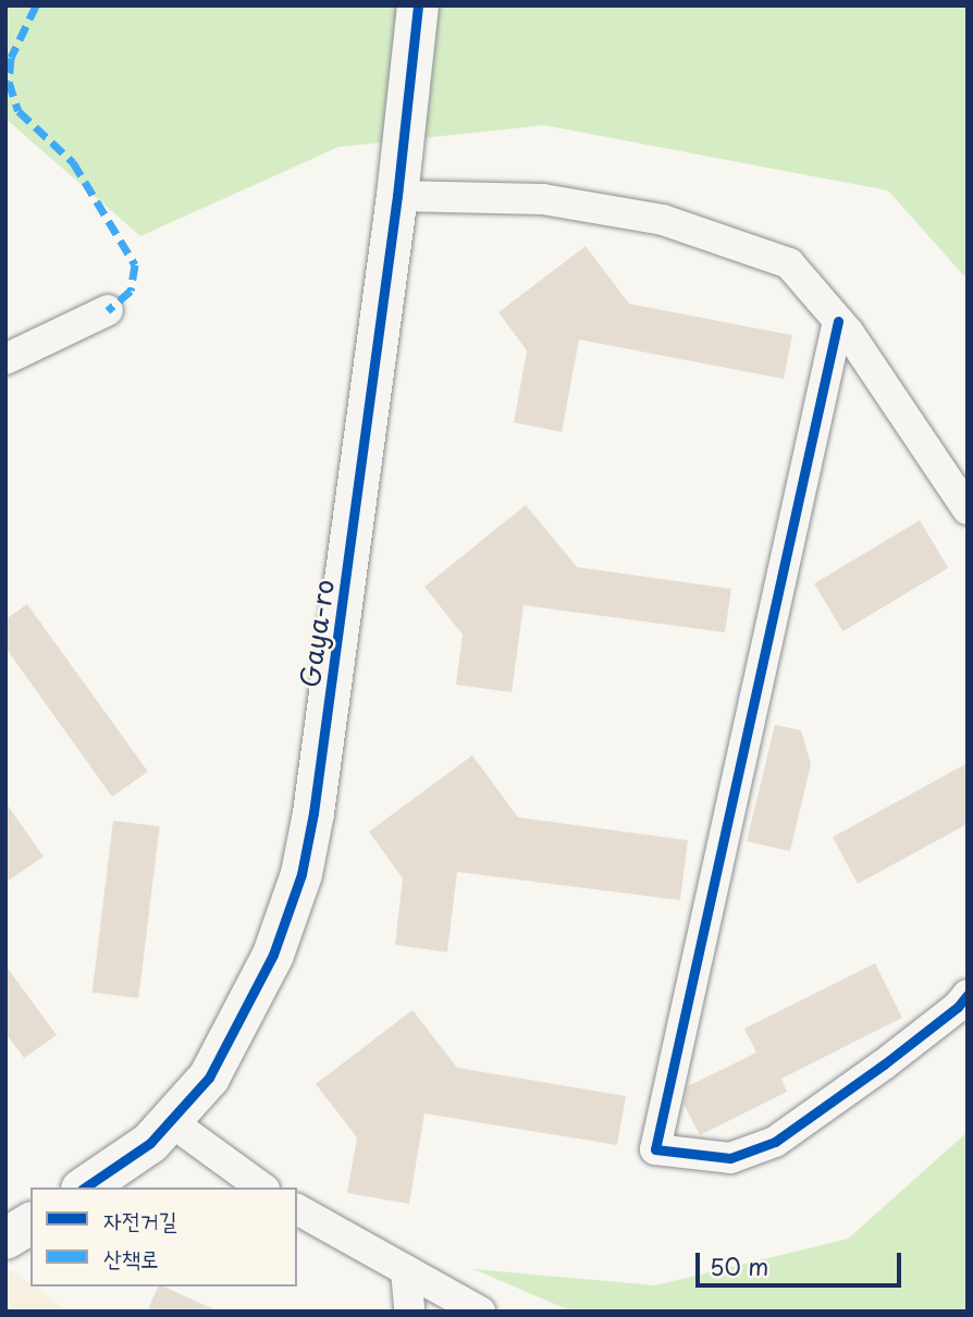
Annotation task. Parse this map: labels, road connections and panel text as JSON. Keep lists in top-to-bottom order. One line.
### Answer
{"streets":{"street":["Gaya-ro"]},"legend":["자전거길","산책로"],"scale_bar":"50 m"}
